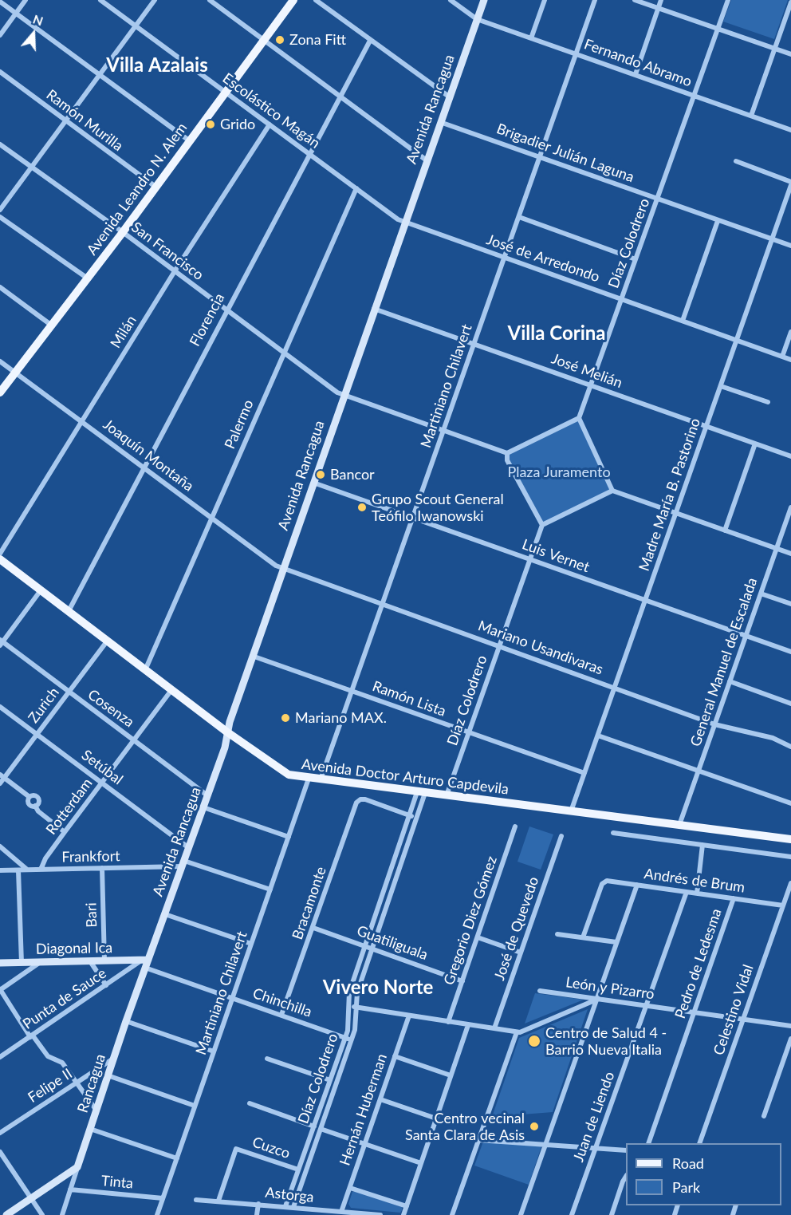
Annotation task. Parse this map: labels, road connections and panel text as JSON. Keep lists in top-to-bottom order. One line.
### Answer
{"streets":{"main road":["Avenida Rancagua","Avenida Leandro N. Alem","Avenida Doctor Arturo Capdevila","Diagonal Ica","Rancagua"],"street":["Fernando Abramo","Escolástico Magán","Ramón Murilla","Brigadier Julián Laguna","Díaz Colodrero","San Francisco","José de Arredondo","Florencia","Milán","José Melián","Martiniano Chilavert","Palermo","Joaquín Montaña","Madre María B. Pastorino","Luis Vernet","Mariano Usandivaras","General Manuel de Escalada","Ramón Lista","Zurich","Cosenza","Setúbal","Rotterdam","Frankfort","Andrés de Brum","Bracamonte","Bari","Gregorio Diez Gómez","José de Quevedo","Guatiliguala","Pedro de Ledesma","León y Pizarro","Punta de Sauce","Chinchilla","Celestino Vidal","Felipe II","Hernán Huberman","Juan de Liendo","Cuzco","Tinta","Astorga"]},"crossings":[["Fernando Abramo","Avenida Rancagua"],["Fernando Abramo","Díaz Colodrero"],["Fernando Abramo","Martiniano Chilavert"],["Avenida Rancagua","Escolástico Magán"],["Avenida Rancagua","Brigadier Julián Laguna"],["Avenida Rancagua","San Francisco"],["Avenida Rancagua","José de Arredondo"],["Avenida Rancagua","José Melián"],["Avenida Rancagua","Joaquín Montaña"],["Avenida Rancagua","Luis Vernet"],["Avenida Rancagua","Mariano Usandivaras"],["Avenida Rancagua","Ramón Lista"],["Avenida Rancagua","Cosenza"],["Avenida Rancagua","Setúbal"],["Avenida Rancagua","Avenida Doctor Arturo Capdevila"],["Avenida Rancagua","Frankfort"],["Avenida Rancagua","Diagonal Ica"],["Avenida Rancagua","Punta de Sauce"],["Avenida Rancagua","Chinchilla"],["Avenida Rancagua","Rancagua"],["Escolástico Magán","Avenida Leandro N. Alem"],["Escolástico Magán","José de Arredondo"],["Escolástico Magán","Florencia"],["Escolástico Magán","Milán"],["Escolástico Magán","Palermo"],["Ramón Murilla","Avenida Leandro N. Alem"],["Brigadier Julián Laguna","Díaz Colodrero"],["Brigadier Julián Laguna","Martiniano Chilavert"],["Brigadier Julián Laguna","Madre María B. Pastorino"],["Avenida Leandro N. Alem","San Francisco"],["Avenida Leandro N. Alem","Joaquín Montaña"],["Díaz Colodrero","José de Arredondo"],["Díaz Colodrero","José Melián"],["Díaz Colodrero","Luis Vernet"],["Díaz Colodrero","Mariano Usandivaras"],["Díaz Colodrero","Ramón Lista"],["Díaz Colodrero","Avenida Doctor Arturo Capdevila"],["Díaz Colodrero","Bracamonte"],["Díaz Colodrero","Guatiliguala"],["Díaz Colodrero","Chinchilla"],["Díaz Colodrero","Cuzco"],["Díaz Colodrero","Astorga"],["San Francisco","Florencia"],["San Francisco","Milán"],["San Francisco","Martiniano Chilavert"],["San Francisco","Palermo"],["José de Arredondo","Martiniano Chilavert"],["José de Arredondo","Madre María B. Pastorino"],["Florencia","Joaquín Montaña"],["Florencia","Avenida Doctor Arturo Capdevila"],["Milán","Joaquín Montaña"],["José Melián","Martiniano Chilavert"],["José Melián","Madre María B. Pastorino"],["Martiniano Chilavert","Luis Vernet"],["Martiniano Chilavert","Mariano Usandivaras"],["Martiniano Chilavert","Ramón Lista"],["Martiniano Chilavert","Avenida Doctor Arturo Capdevila"],["Martiniano Chilavert","Chinchilla"],["Martiniano Chilavert","Tinta"],["Palermo","Joaquín Montaña"],["Palermo","Avenida Doctor Arturo Capdevila"],["Joaquín Montaña","Mariano Usandivaras"],["Madre María B. Pastorino","Luis Vernet"],["Madre María B. Pastorino","Mariano Usandivaras"],["Madre María B. Pastorino","Ramón Lista"],["Madre María B. Pastorino","Avenida Doctor Arturo Capdevila"],["Luis Vernet","General Manuel de Escalada"],["Mariano Usandivaras","General Manuel de Escalada"],["General Manuel de Escalada","Avenida Doctor Arturo Capdevila"],["Zurich","Cosenza"],["Zurich","Setúbal"],["Zurich","Avenida Doctor Arturo Capdevila"],["Cosenza","Rotterdam"],["Setúbal","Rotterdam"],["Avenida Doctor Arturo Capdevila","Rotterdam"],["Rotterdam","Frankfort"],["Frankfort","Bari"],["Andrés de Brum","Pedro de Ledesma"],["Andrés de Brum","Celestino Vidal"],["Andrés de Brum","Juan de Liendo"],["Bracamonte","Guatiliguala"],["Bracamonte","Chinchilla"],["Bari","Diagonal Ica"],["Gregorio Diez Gómez","Guatiliguala"],["Diagonal Ica","Punta de Sauce"],["Diagonal Ica","Chinchilla"],["Diagonal Ica","Rancagua"],["Pedro de Ledesma","León y Pizarro"],["León y Pizarro","Celestino Vidal"],["León y Pizarro","Juan de Liendo"],["Punta de Sauce","Chinchilla"],["Punta de Sauce","Rancagua"],["Chinchilla","Rancagua"],["Rancagua","Felipe II"],["Rancagua","Tinta"],["Hernán Huberman","Astorga"],["Cuzco","Astorga"]],"districts":["Villa Azalais","Villa Corina","Vivero Norte"],"parks":["Plaza Juramento"],"places":["Zona Fitt","Grido","Bancor","Grupo Scout General Teófilo Iwanowski","Mariano MAX.","Centro de Salud 4 - Barrio Nueva Italia","Centro vecinal Santa Clara de Asis"],"legend":["Road","Park"],"north":"top"}
